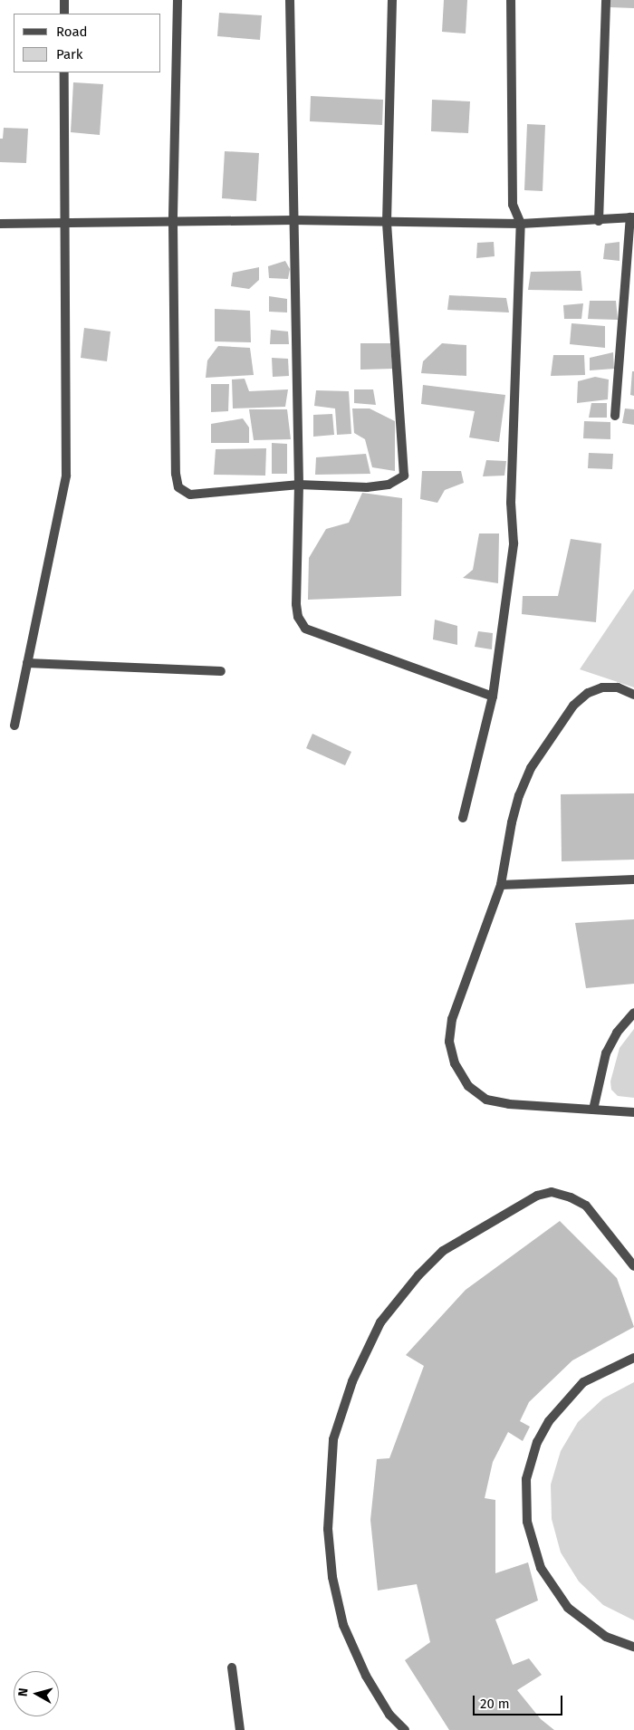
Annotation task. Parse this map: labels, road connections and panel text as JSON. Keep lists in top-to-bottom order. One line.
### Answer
{"legend":["Road","Park"],"scale_bar":"20 m","north":"left"}
